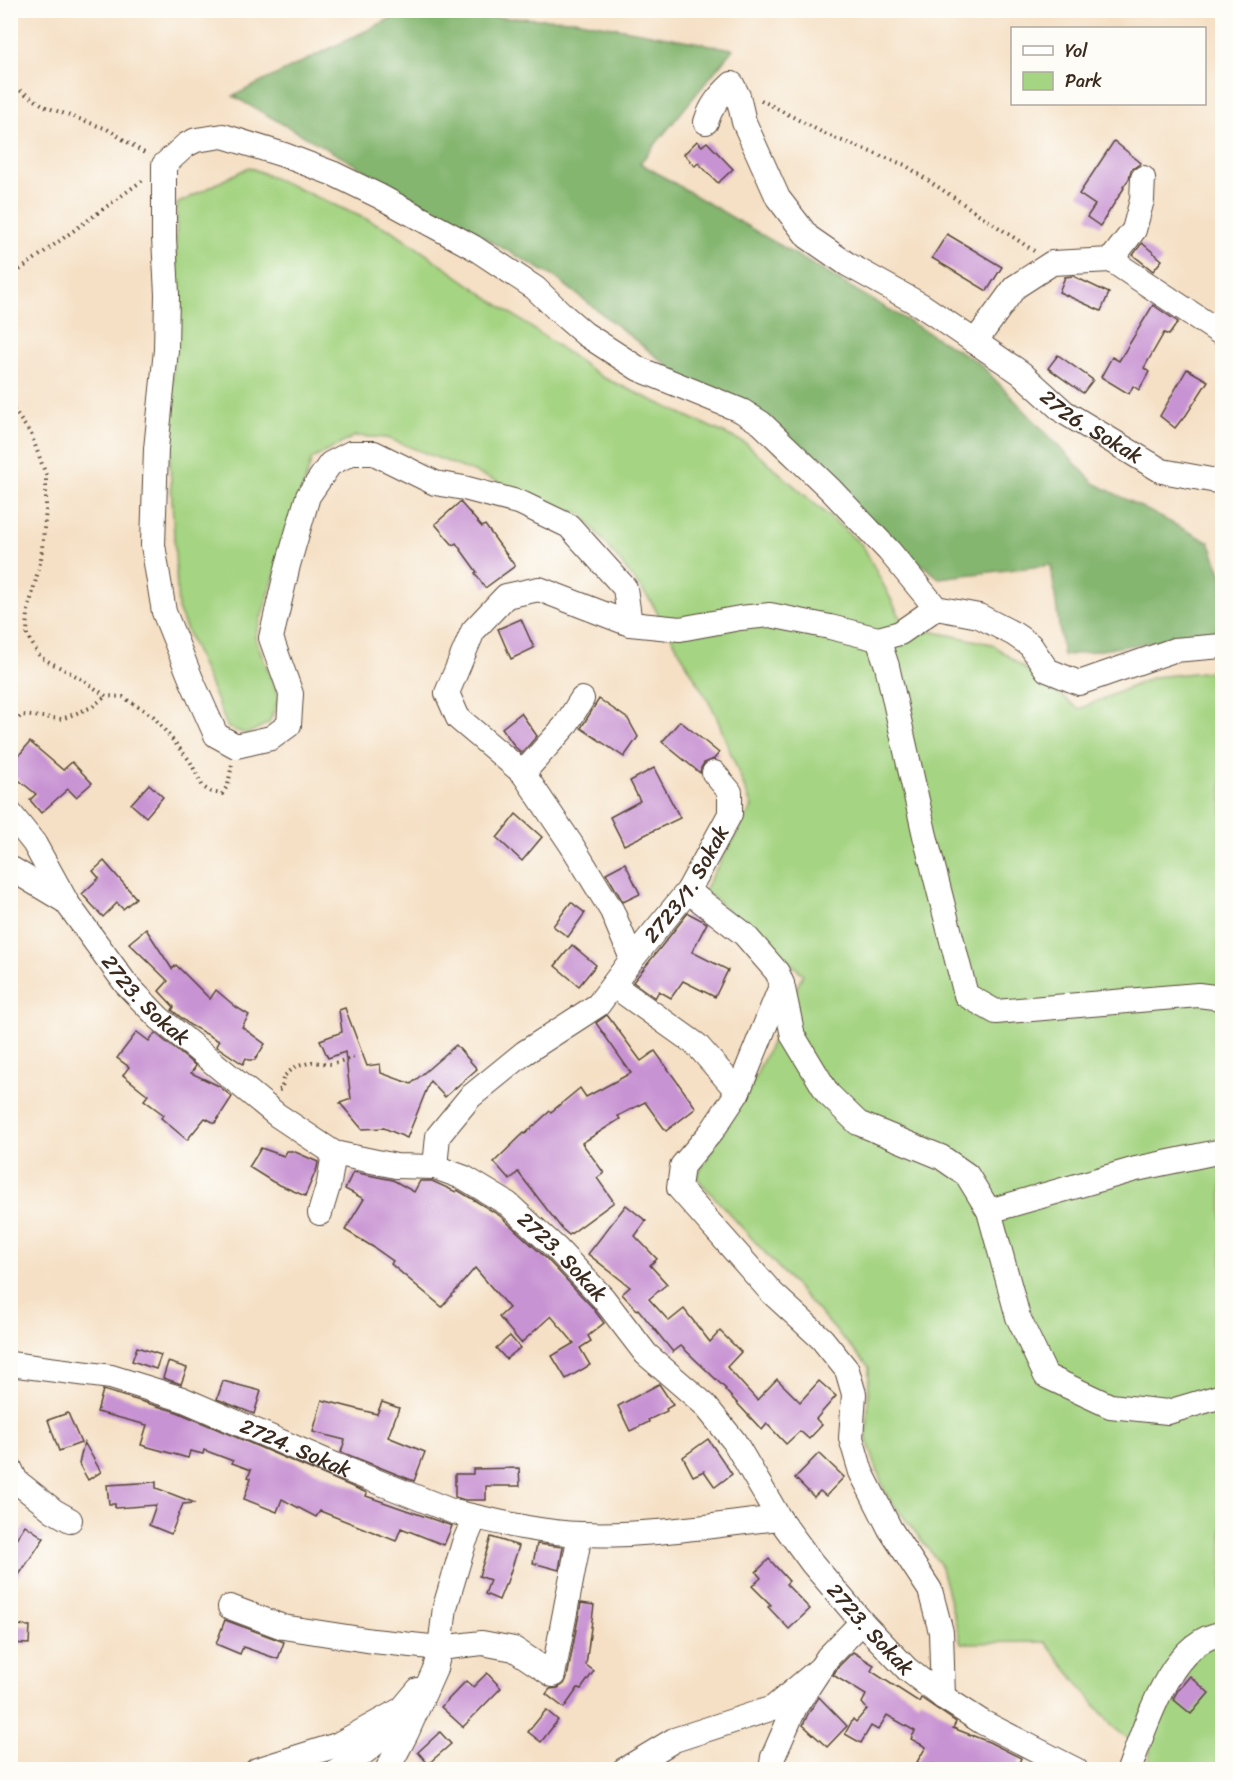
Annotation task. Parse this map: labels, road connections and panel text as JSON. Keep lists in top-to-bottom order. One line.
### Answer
{"streets":{"street":["2726. Sokak","2723/1. Sokak","2723. Sokak","2724. Sokak"]},"crossings":[["2723/1. Sokak","2723. Sokak"],["2723. Sokak","2724. Sokak"]],"legend":["Yol","Park"]}
